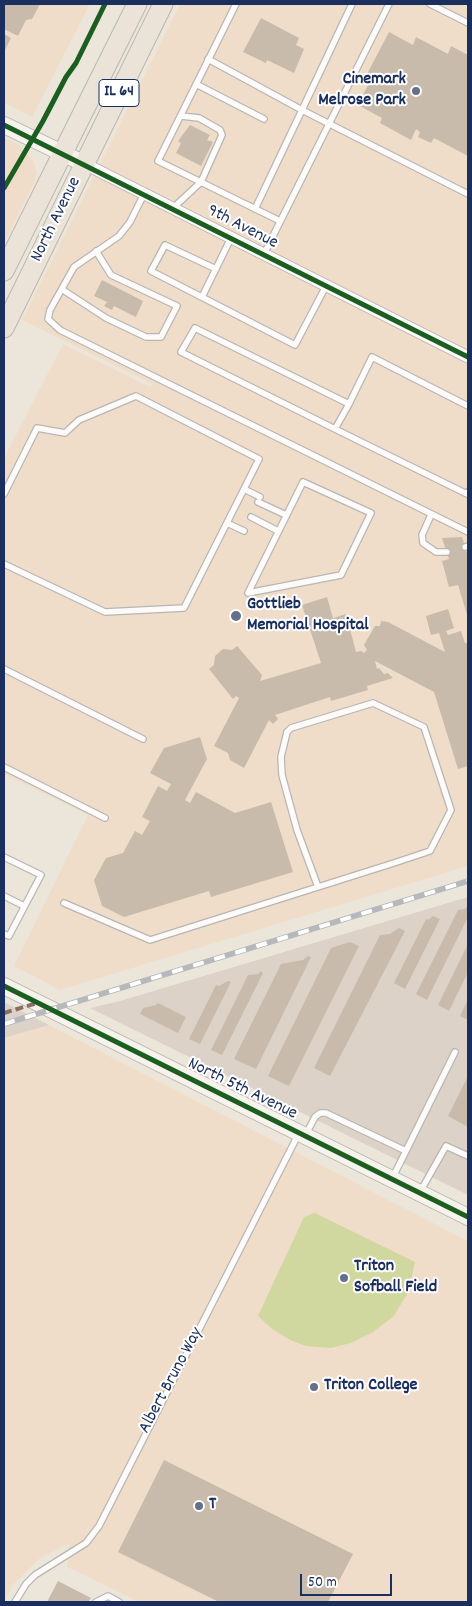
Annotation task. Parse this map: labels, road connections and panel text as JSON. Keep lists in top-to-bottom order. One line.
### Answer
{"streets":{"main road":["IL 64","North Avenue"],"street":["9th Avenue","North 5th Avenue"],"lane":["Albert Bruno Way"]},"crossings":[["North Avenue","9th Avenue"],["North 5th Avenue","Albert Bruno Way"]],"places":["Cinemark Melrose Park","Gottlieb Memorial Hospital","Triton Sofball Field","Triton College","T"],"scale_bar":"50 m"}
